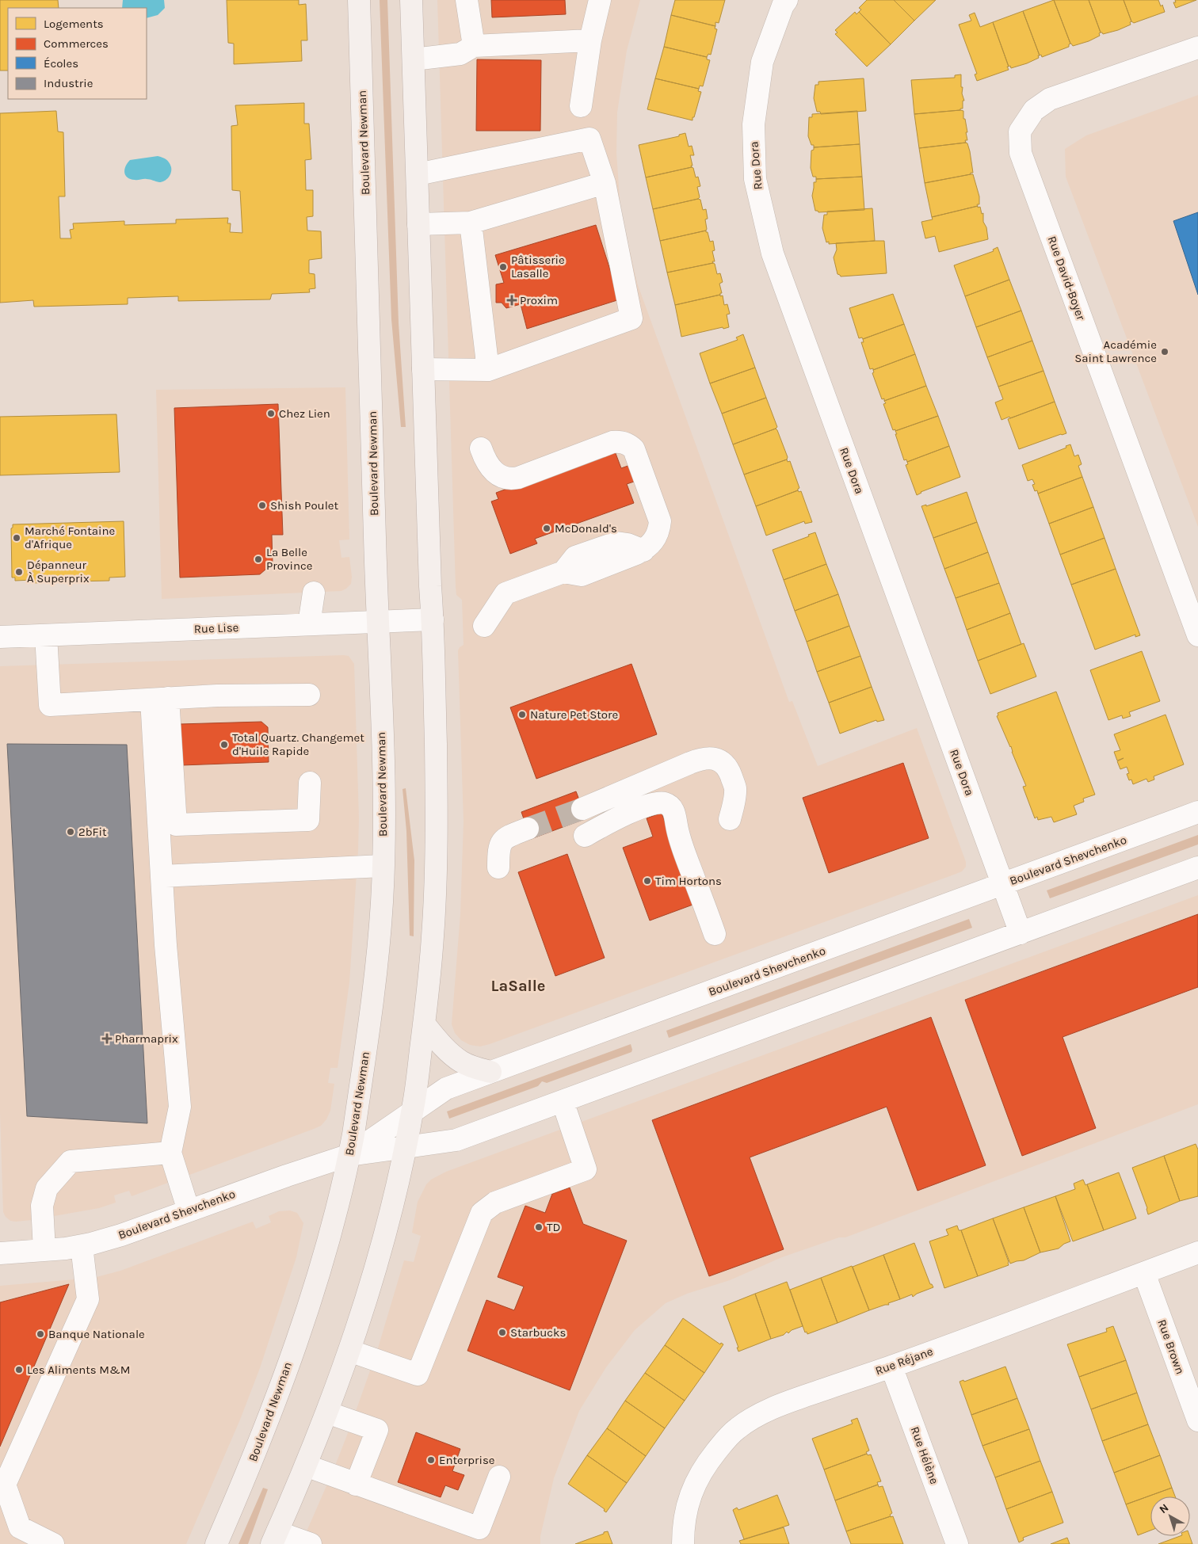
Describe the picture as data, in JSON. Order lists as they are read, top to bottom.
{
  "streets": {
    "main road": ["Boulevard Newman"],
    "street": [
      "Rue Dora",
      "Rue David-Boyer",
      "Rue Lise",
      "Boulevard Shevchenko",
      "Rue Brown",
      "Rue Réjane",
      "Rue Hélène"
    ]
  },
  "crossings": [
    ["Boulevard Newman", "Rue Lise"],
    ["Boulevard Newman", "Boulevard Shevchenko"],
    ["Rue Dora", "Boulevard Shevchenko"],
    ["Rue Brown", "Rue Réjane"],
    ["Rue Réjane", "Rue Hélène"]
  ],
  "districts": ["LaSalle"],
  "places": {
    "other": [
      "Pâtisserie Lasalle",
      "Académie Saint Lawrence",
      "Chez Lien",
      "Shish Poulet",
      "McDonald's",
      "Marché Fontaine d'Afrique",
      "La Belle Province",
      "Dépanneur À Superprix",
      "Nature Pet Store",
      "Total Quartz. Changemet d'Huile Rapide",
      "2bFit",
      "Tim Hortons",
      "TD",
      "Starbucks",
      "Banque Nationale",
      "Les Aliments M&M",
      "Enterprise"
    ],
    "health": ["Proxim", "Pharmaprix"]
  },
  "legend": [
    "Logements",
    "Commerces",
    "Écoles",
    "Industrie"
  ],
  "north": "top left"
}
